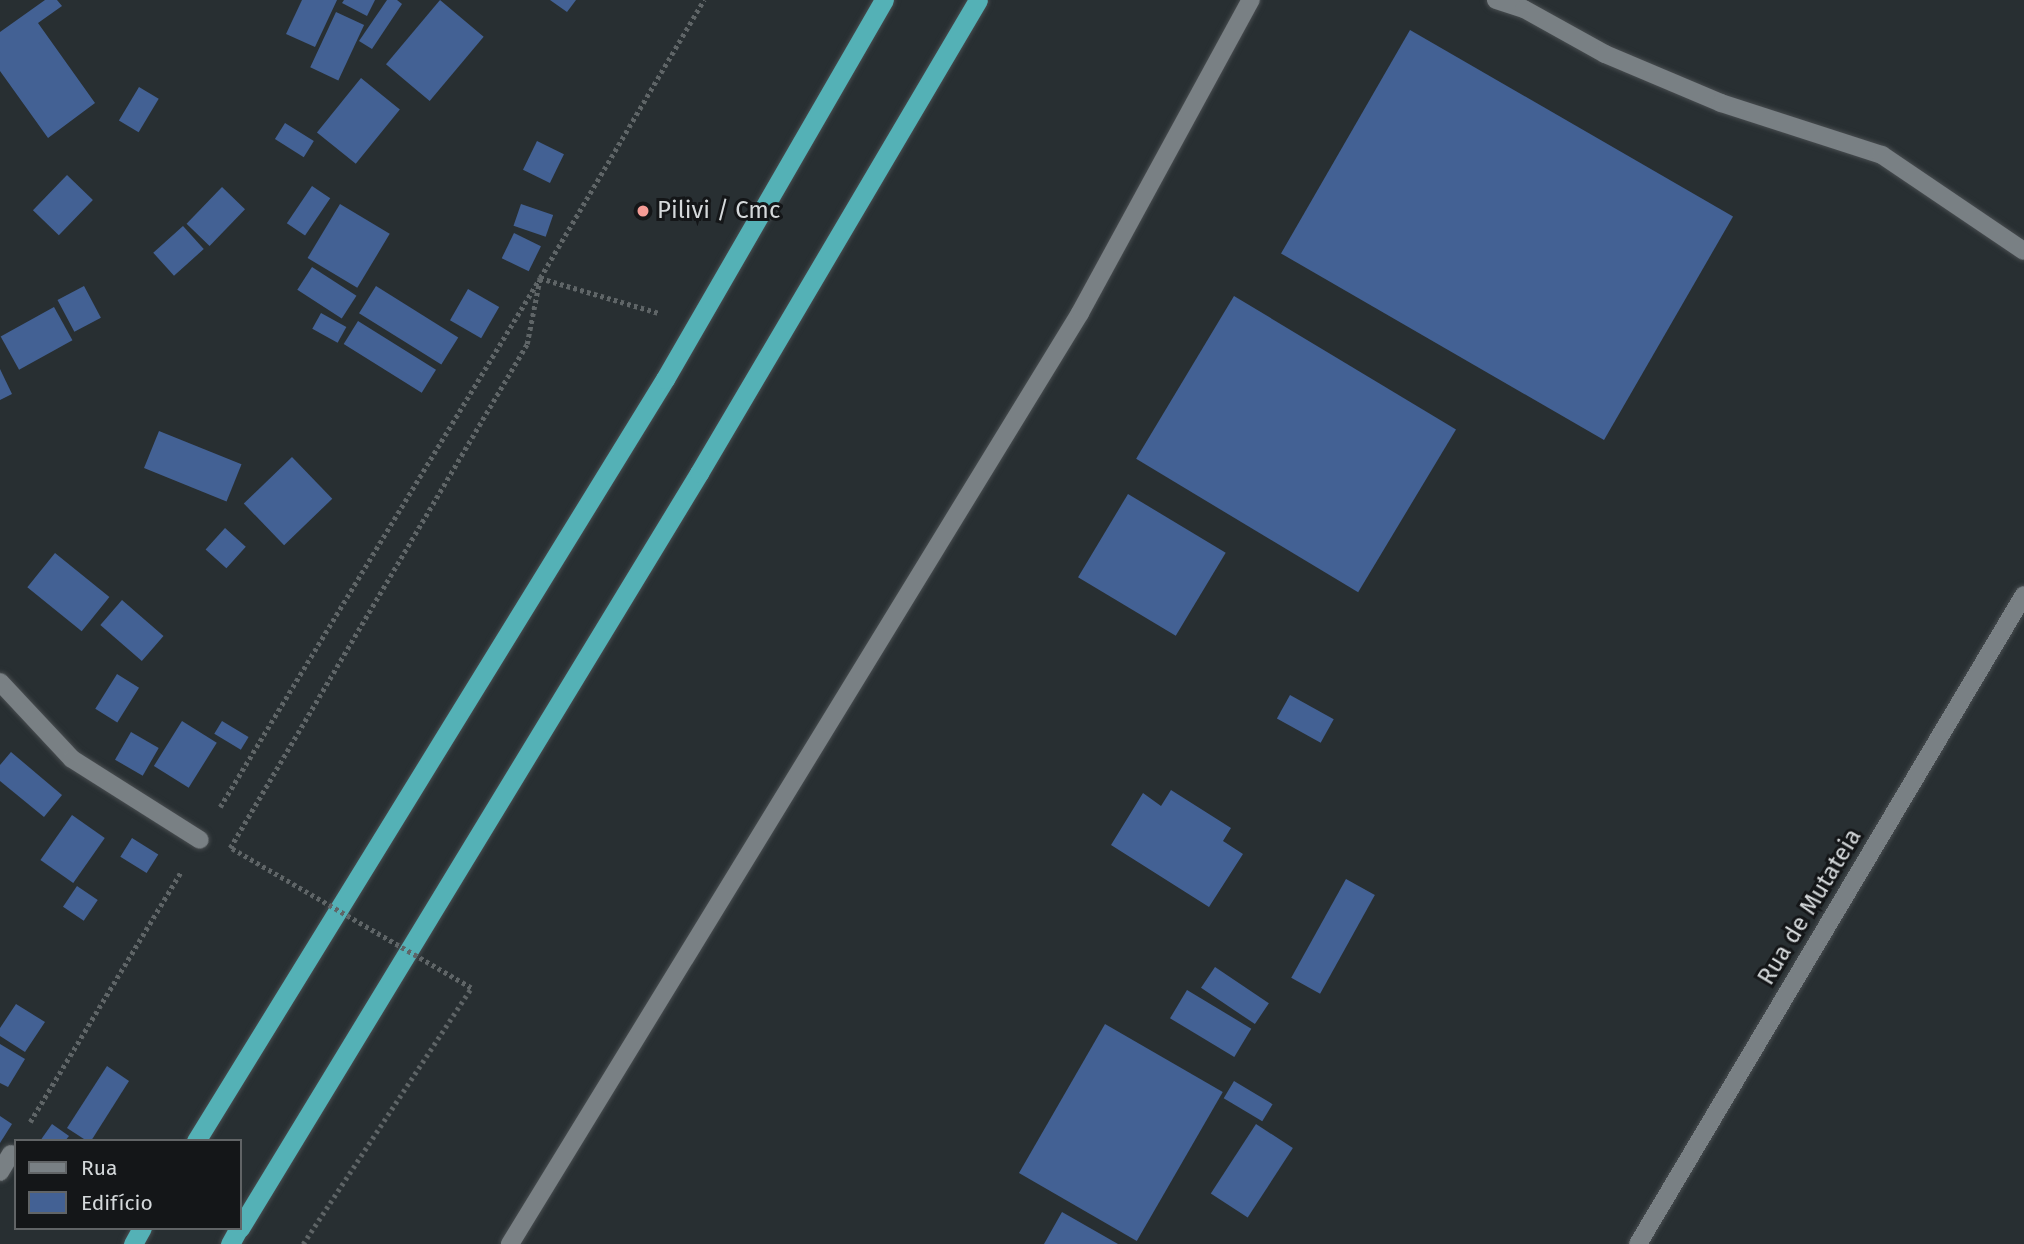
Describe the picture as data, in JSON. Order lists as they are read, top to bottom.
{
  "streets": {
    "street": ["Rua de Mutateia"]
  },
  "places": ["Pilivi / Cmc"],
  "legend": ["Rua", "Edifício"]
}
